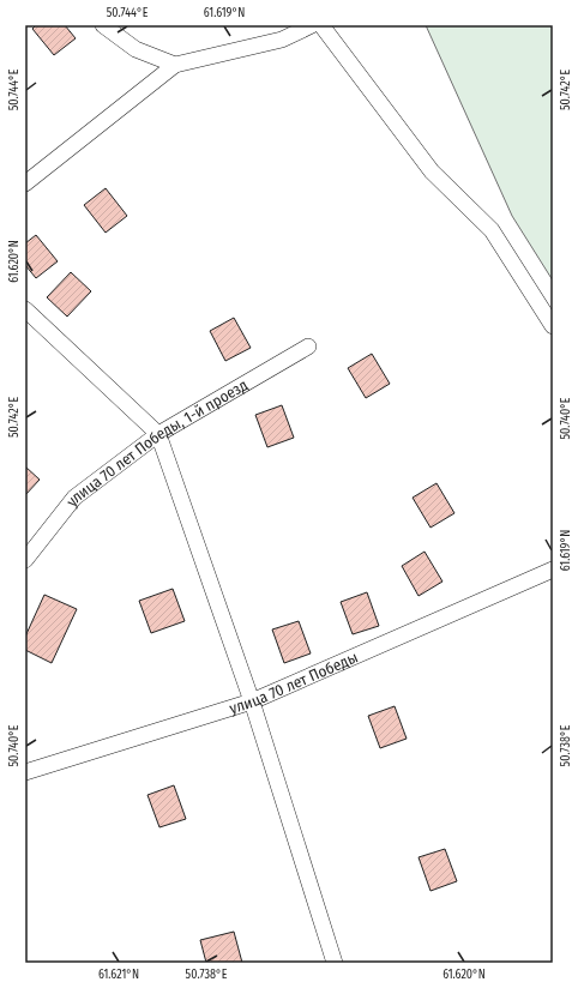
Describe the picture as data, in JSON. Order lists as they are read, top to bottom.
{
  "streets": {
    "street": ["улица 70 лет Победы, 1-й проезд", "улица 70 лет Победы"]
  },
  "coordinates": [
    "50.744°E",
    "61.619°N",
    "50.742°E",
    "61.620°N",
    "50.740°E",
    "50.738°E",
    "61.621°N"
  ]
}
